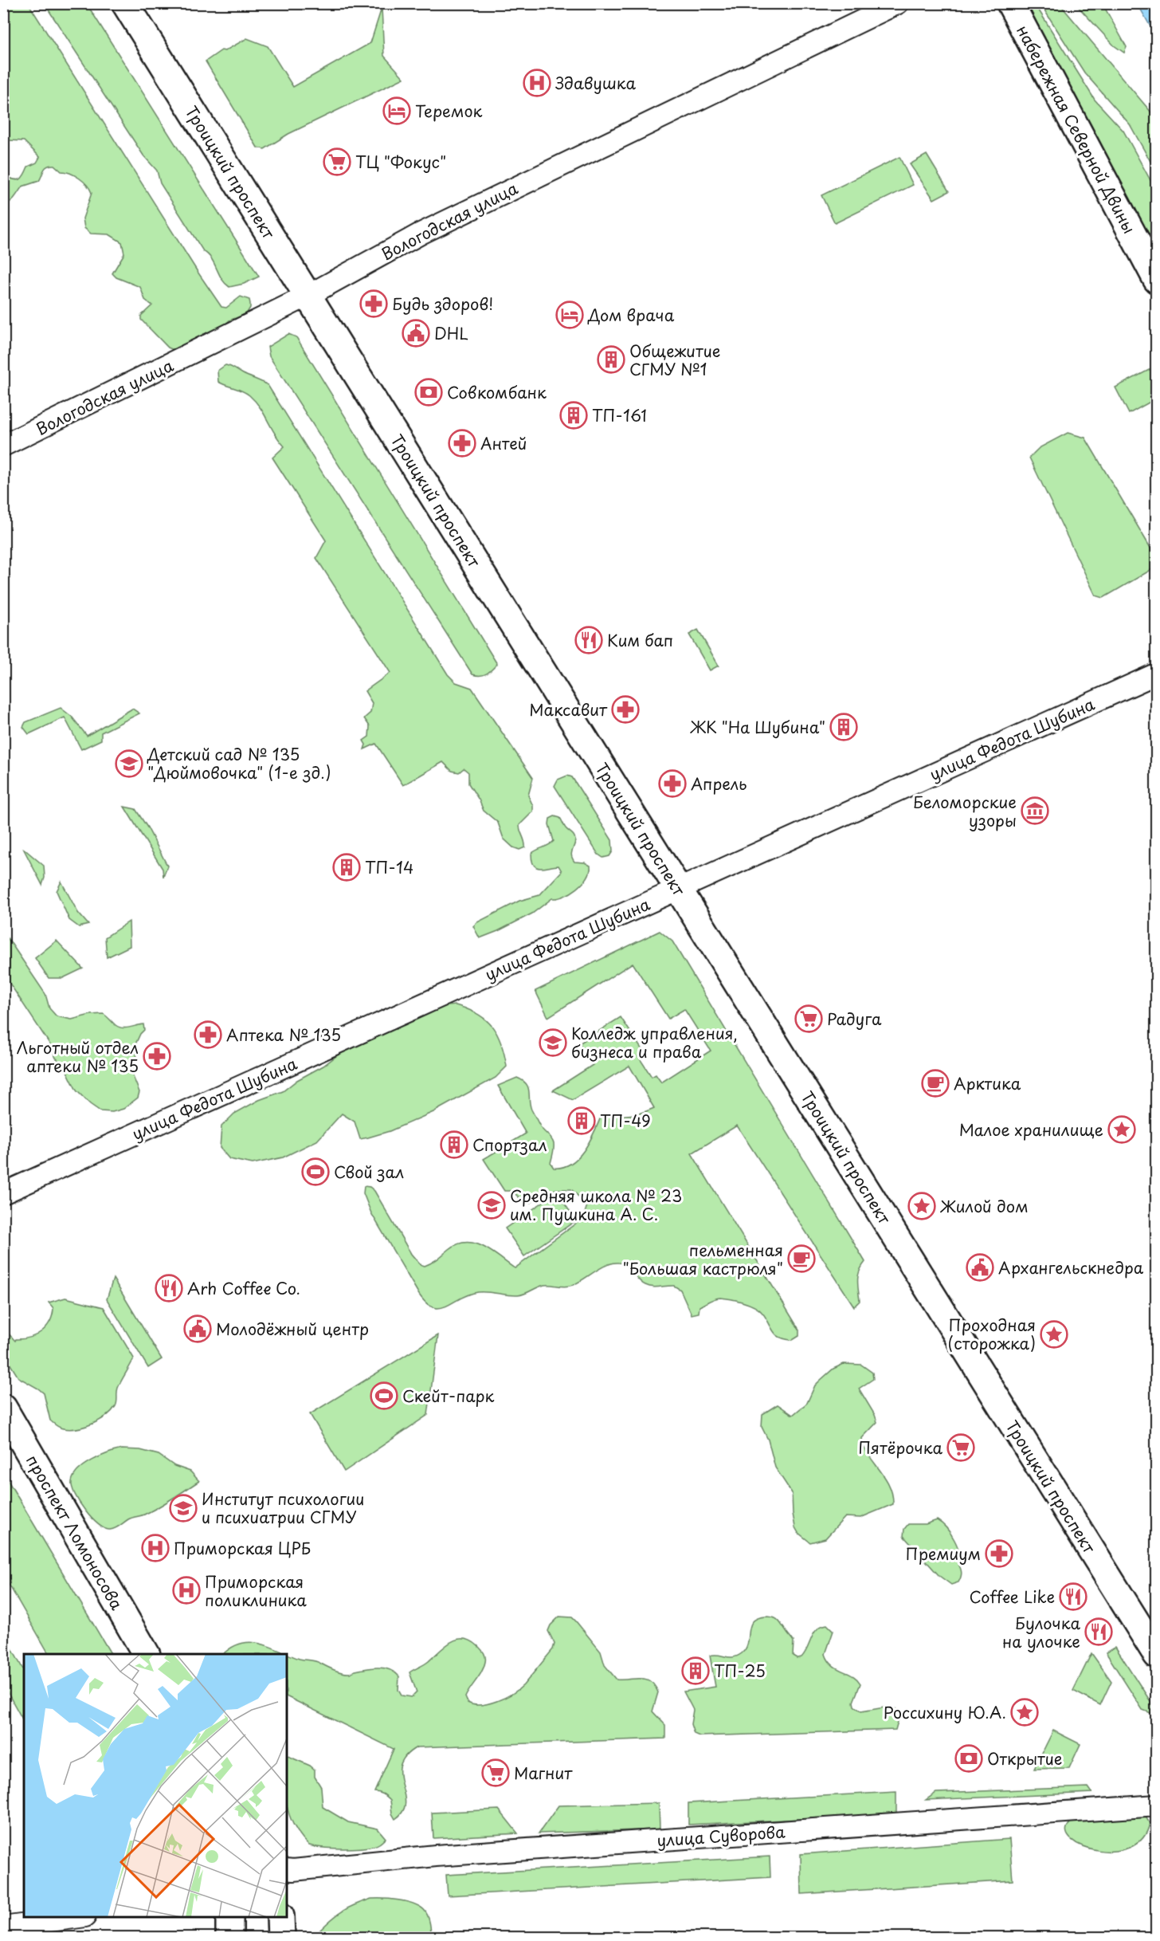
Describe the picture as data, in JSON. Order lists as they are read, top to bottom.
{
  "streets": {
    "main road": ["набережная Северной Двины", "Троицкий проспект", "проспект Ломоносова"],
    "street": ["Вологодская улица", "улица Федота Шубина", "улица Суворова"]
  },
  "crossings": [
    ["Троицкий проспект", "Вологодская улица"],
    ["Троицкий проспект", "улица Федота Шубина"]
  ],
  "places": {
    "hospital": ["Здавушка", "Приморская ЦРБ", "Приморская поликлиника"],
    "hotel": ["Теремок", "Дом врача"],
    "supermarket": [
      "ТЦ \"Фокус\"",
      "Радуга",
      "Пятёрочка",
      "Магнит"
    ],
    "pharmacy": [
      "Будь здоров!",
      "Антей",
      "Максавит",
      "Апрель",
      "Аптека № 135",
      "Льготный отдел аптеки № 135",
      "Премиум"
    ],
    "public building": ["DHL", "Архангельскнедра", "Молодёжный центр"],
    "building": [
      "Общежитие СГМУ №1",
      "ТП-161",
      "ЖК \"На Шубина\"",
      "ТП-14",
      "ТП-49",
      "Спортзал",
      "ТП-25"
    ],
    "bank": ["Совкомбанк", "Открытие"],
    "restaurant": [
      "Ким бап",
      "Arh Coffee Co.",
      "Coffee Like",
      "Булочка на улочке"
    ],
    "school or university": [
      "Детский сад № 135 \"Дюймовочка\" (1-е зд.)",
      "Колледж управления, бизнеса и права",
      "Средняя школа № 23 им. Пушкина А. С.",
      "Институт психологии и психиатрии СГМУ"
    ],
    "museum": ["Беломорские узоры"],
    "cafe": ["Арктика", "пельменная \"Большая кастрюля\""],
    "place": [
      "Малое хранилище",
      "Жилой дом",
      "Проходная (сторожка)",
      "Россихину Ю.А."
    ],
    "sports": ["Свой зал", "Скейт-парк"]
  }
}
